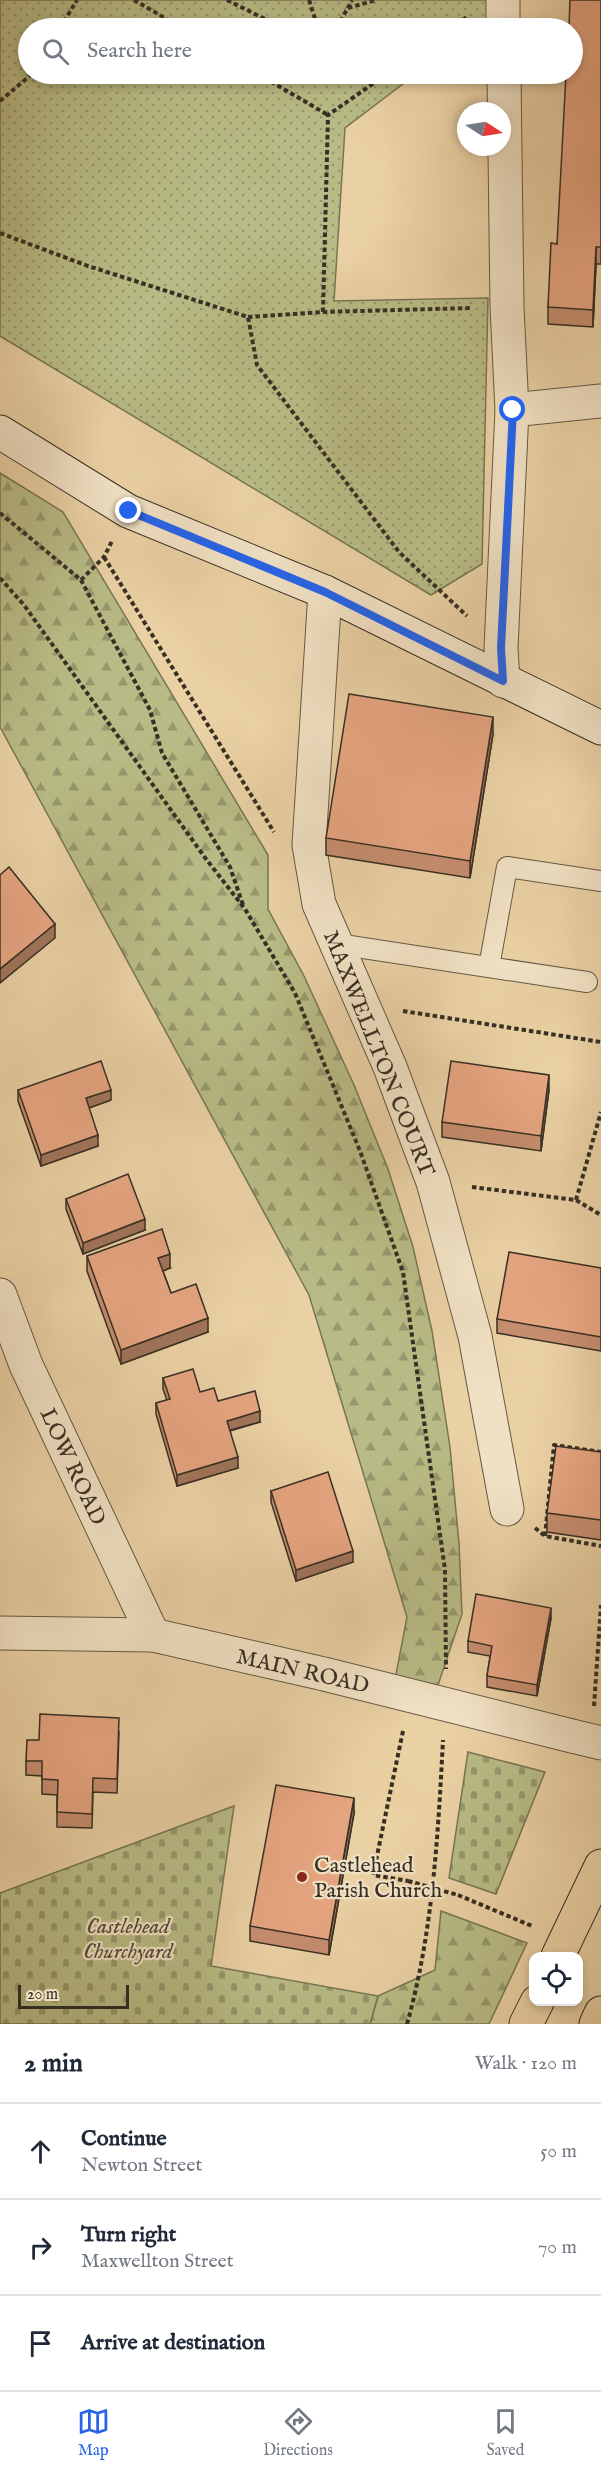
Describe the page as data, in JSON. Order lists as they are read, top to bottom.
{
  "streets": {
    "street": ["MAXWELLTON COURT", "LOW ROAD", "MAIN ROAD"]
  },
  "crossings": [
    ["LOW ROAD", "MAIN ROAD"]
  ],
  "parks": ["Castlehead Churchyard"],
  "places": ["Castlehead Parish Church"],
  "scale_bar": "20 m",
  "north": "right",
  "page": {
    "search": "Search here",
    "scale": "20 m",
    "heading": ["2 min", "Walk · 120 m"],
    "list": [
      ["Continue", "Newton Street", "50 m"],
      ["Turn right", "Maxwellton Street", "70 m"],
      "Arrive at destination"
    ],
    "nav": ["Map", "Directions", "Saved"]
  }
}
